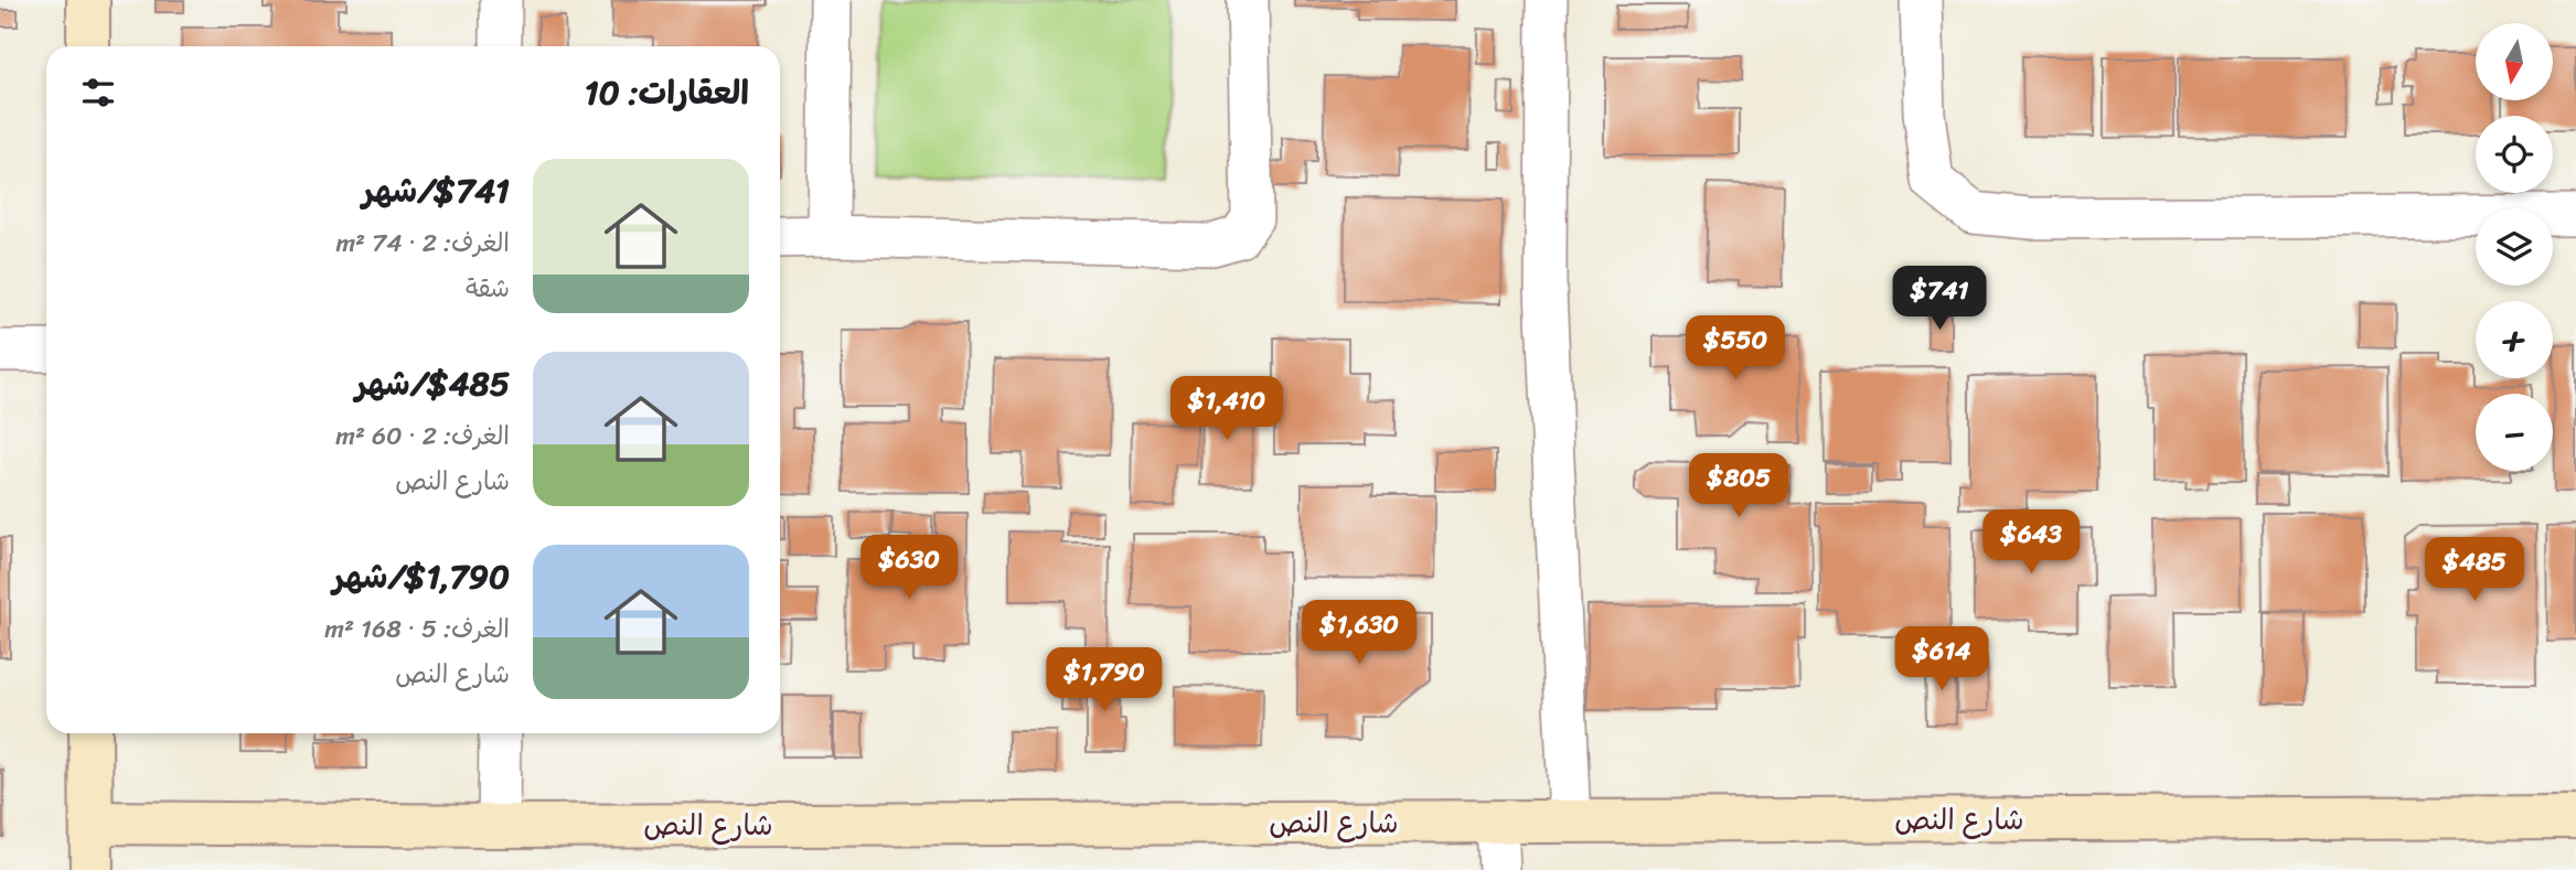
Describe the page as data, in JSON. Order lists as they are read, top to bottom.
{
  "streets": {
    "street": ["شارع النص"]
  },
  "north": "bottom",
  "page": {
    "map_buttons": ["+", "−"],
    "heading": "العقارات: 10",
    "list": [
      {
        "name": "$741/شهر",
        "note": "الغرف: 2 · 74 m² · شقة"
      },
      {
        "name": "$485/شهر",
        "note": "الغرف: 2 · 60 m² · شارع النص"
      },
      {
        "name": "$1,790/شهر",
        "note": "الغرف: 5 · 168 m² · شارع النص"
      }
    ],
    "price": [
      "$741",
      "$550",
      "$1,410",
      "$805",
      "$643",
      "$630",
      "$485",
      "$1,630",
      "$614",
      "$1,790"
    ]
  }
}
